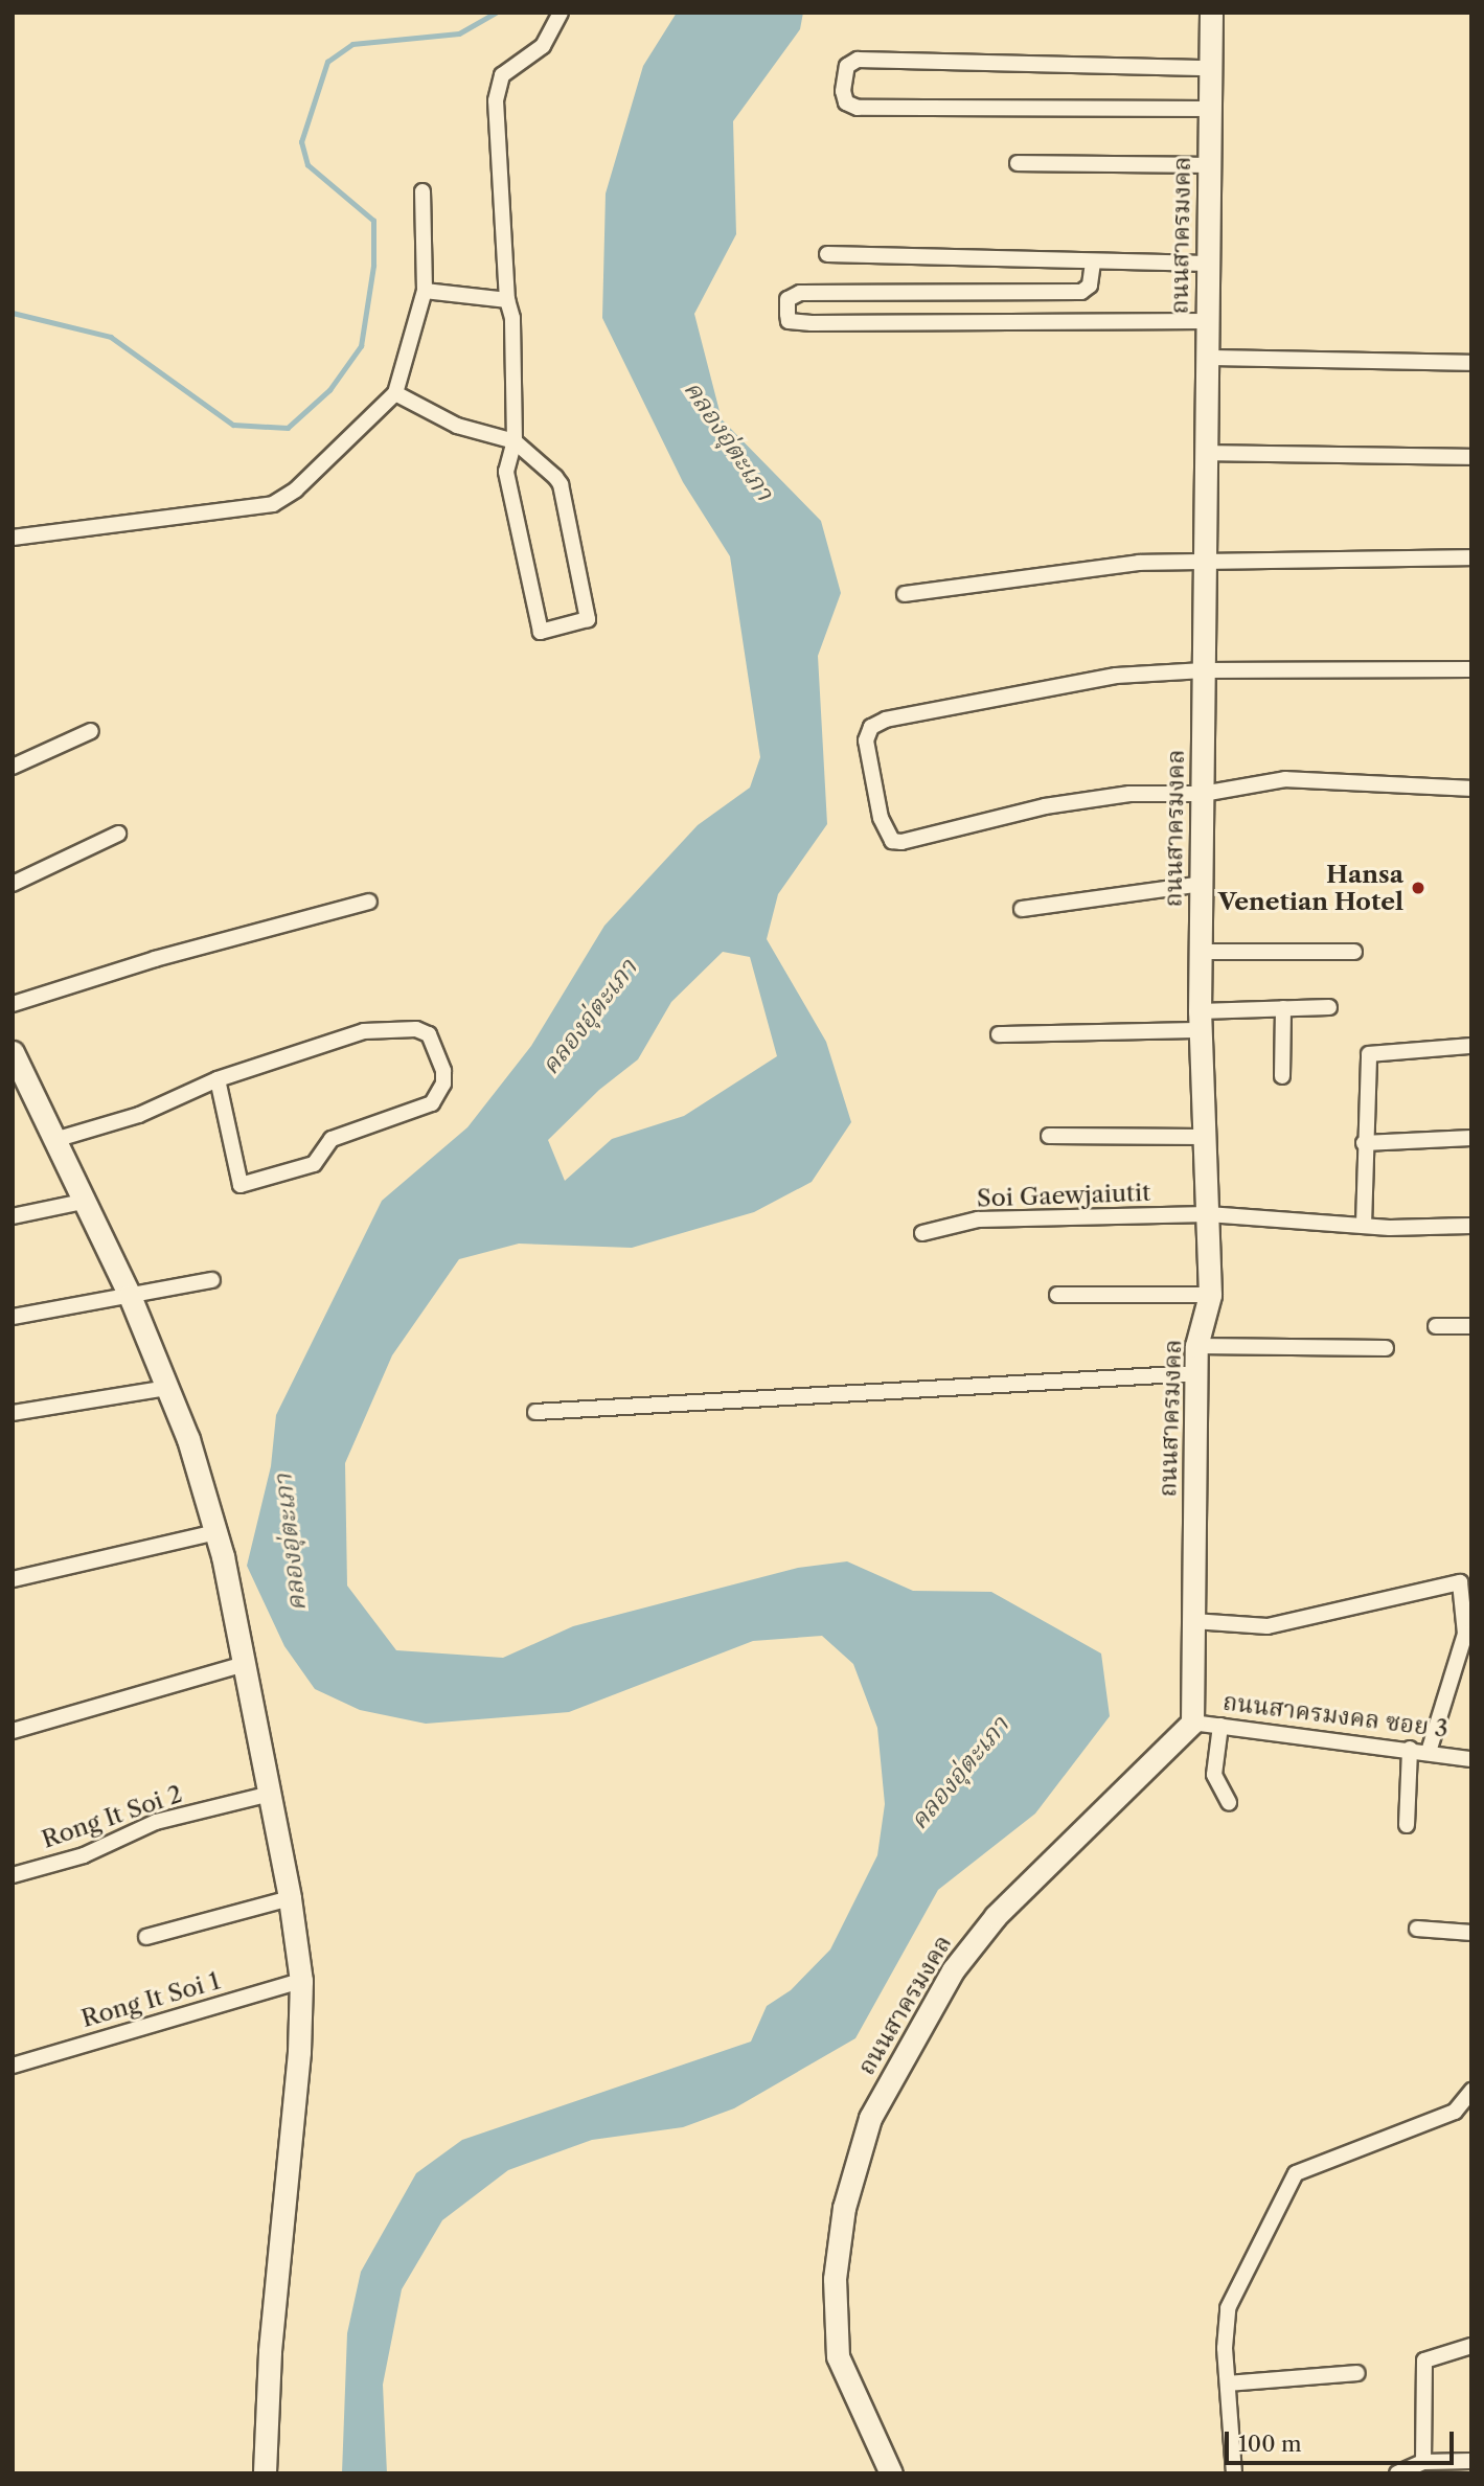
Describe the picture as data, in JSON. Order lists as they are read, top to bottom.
{
  "streets": {
    "street": [
      "ถนนสาครมงคล",
      "Soi Gaewjaiutit",
      "ถนนสาครมงคล ซอย 3",
      "Rong It Soi 2",
      "Rong It Soi 1"
    ]
  },
  "crossings": [
    ["ถนนสาครมงคล", "Soi Gaewjaiutit"],
    ["ถนนสาครมงคล", "ถนนสาครมงคล ซอย 3"]
  ],
  "water": ["คลองอุ่ตะเภา"],
  "places": ["Hansa Venetian Hotel"],
  "scale_bar": "100 m"
}
